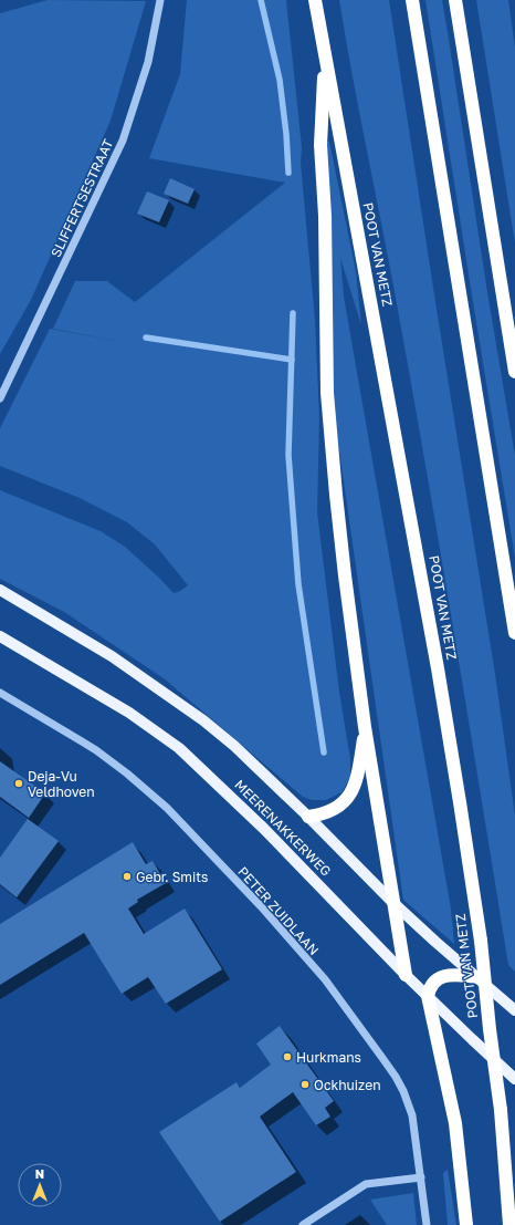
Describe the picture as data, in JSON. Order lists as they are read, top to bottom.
{
  "streets": {
    "highway": ["POOT VAN METZ"],
    "main road": ["MEERENAKKERWEG"],
    "street": ["SLIFFERTSESTRAAT", "PETER ZUIDLAAN"]
  },
  "places": [
    "Deja-Vu Veldhoven",
    "Gebr. Smits",
    "Hurkmans",
    "Ockhuizen"
  ],
  "north": "top"
}
